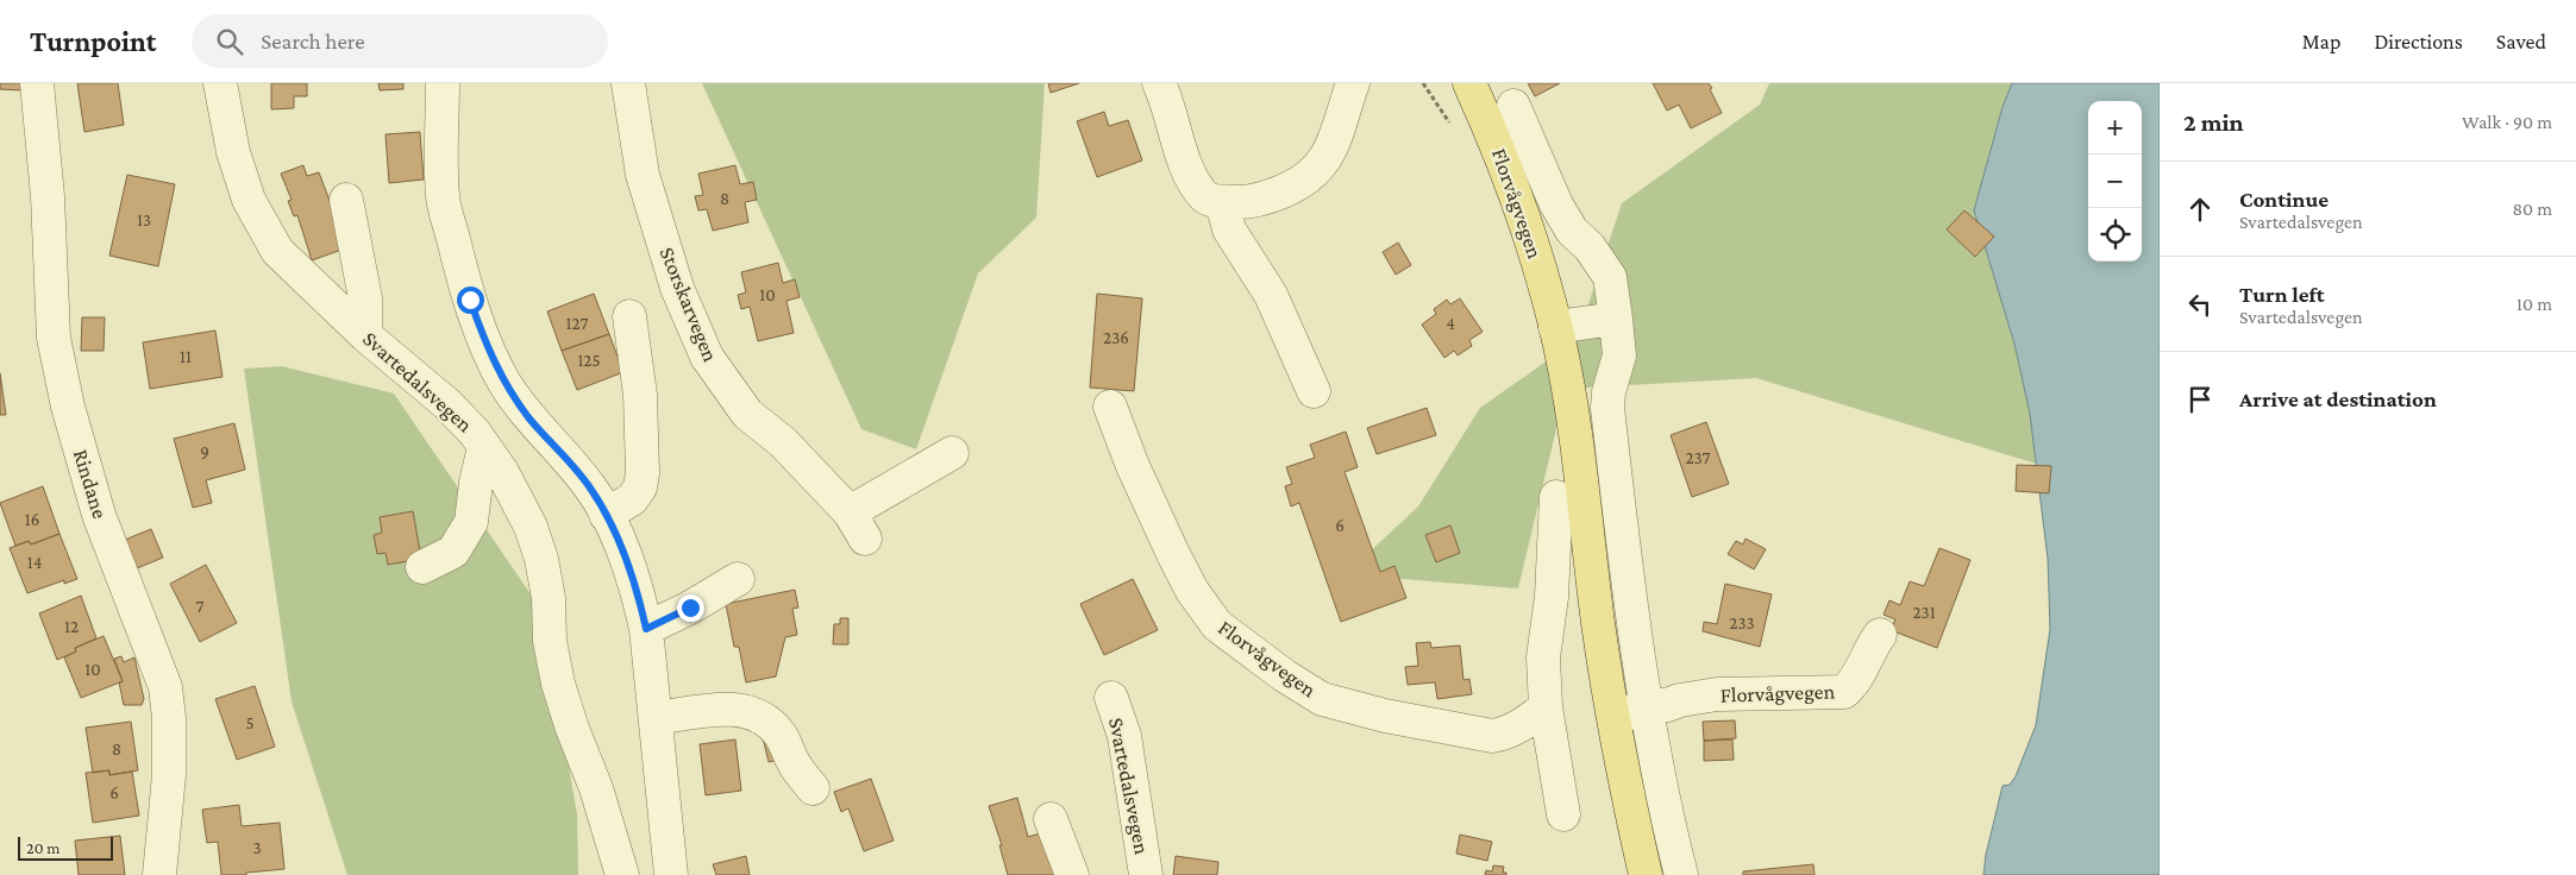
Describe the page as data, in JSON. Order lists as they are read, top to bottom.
{
  "streets": {
    "main road": ["Florvågvegen"],
    "street": ["Storskarvegen", "Svartedalsvegen", "Rindane"]
  },
  "house_numbers": [
    "8",
    "13",
    "10",
    "127",
    "4",
    "236",
    "11",
    "125",
    "9",
    "237",
    "16",
    "6",
    "14",
    "7",
    "231",
    "233",
    "12",
    "10",
    "5",
    "8",
    "6",
    "3"
  ],
  "scale_bar": "20 m",
  "page": {
    "header": "Turnpoint",
    "search": "Search here",
    "nav": ["Map", "Directions", "Saved"],
    "heading": ["2 min", "Walk · 90 m"],
    "map_buttons": ["+", "−"],
    "list": [
      ["Continue", "Svartedalsvegen", "80 m"],
      ["Turn left", "Svartedalsvegen", "10 m"],
      "Arrive at destination"
    ],
    "scale": "20 m"
  }
}
